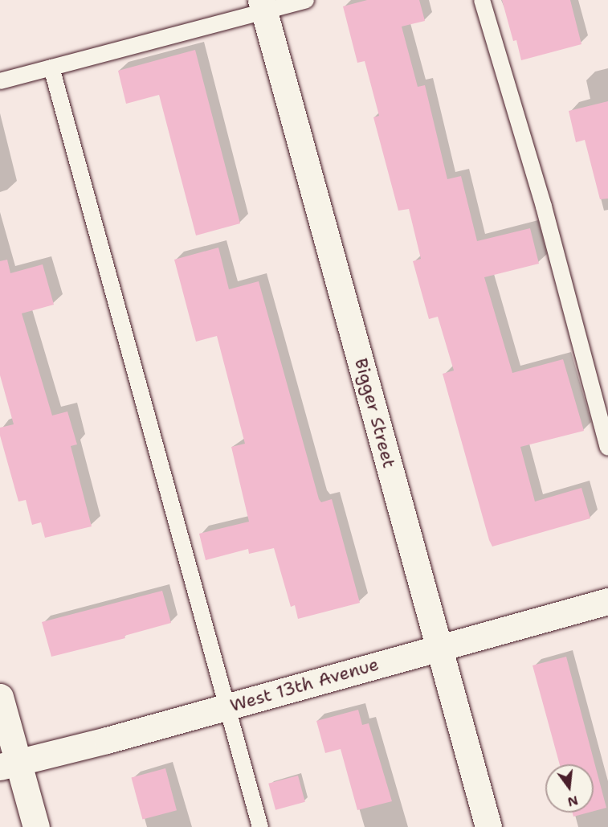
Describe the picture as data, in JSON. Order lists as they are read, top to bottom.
{
  "streets": {
    "street": ["Bigger Street", "West 13th Avenue"]
  },
  "crossings": [
    ["Bigger Street", "West 13th Avenue"]
  ],
  "north": "bottom"
}
